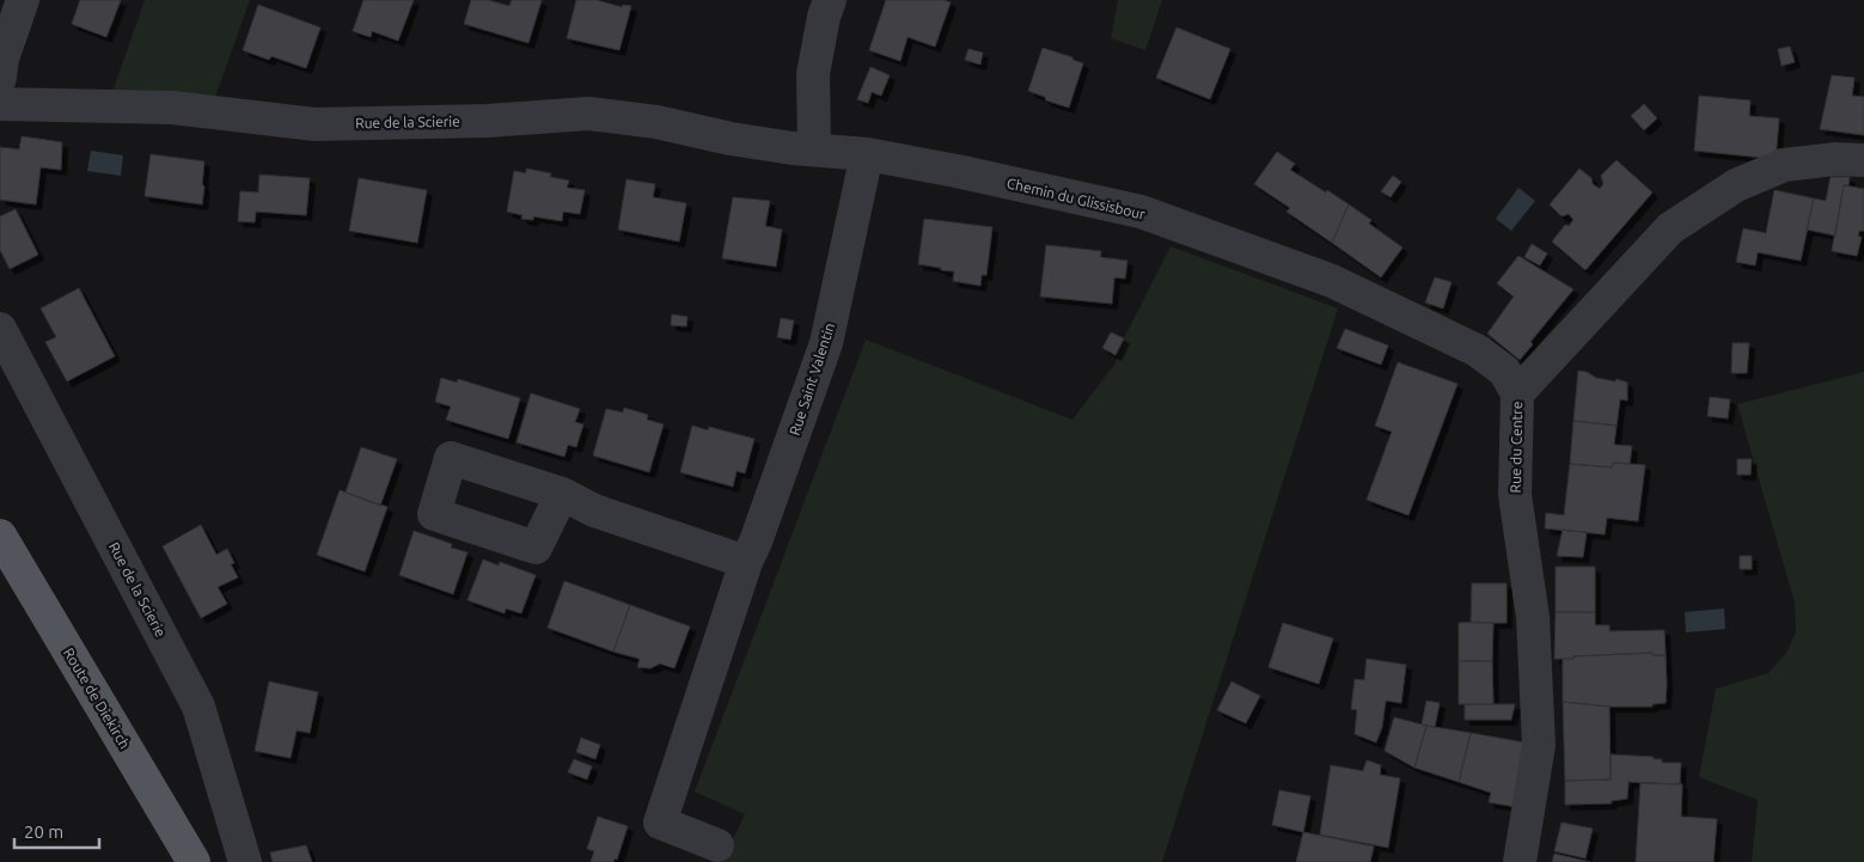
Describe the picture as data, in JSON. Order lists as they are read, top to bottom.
{
  "streets": {
    "main road": ["Route de Diekirch"],
    "street": [
      "Rue de la Scierie",
      "Chemin du Glissisbour",
      "Rue Saint Valentin",
      "Rue du Centre"
    ]
  },
  "crossings": [
    ["Rue de la Scierie", "Chemin du Glissisbour"],
    ["Chemin du Glissisbour", "Rue Saint Valentin"],
    ["Chemin du Glissisbour", "Rue du Centre"]
  ],
  "scale_bar": "20 m"
}
